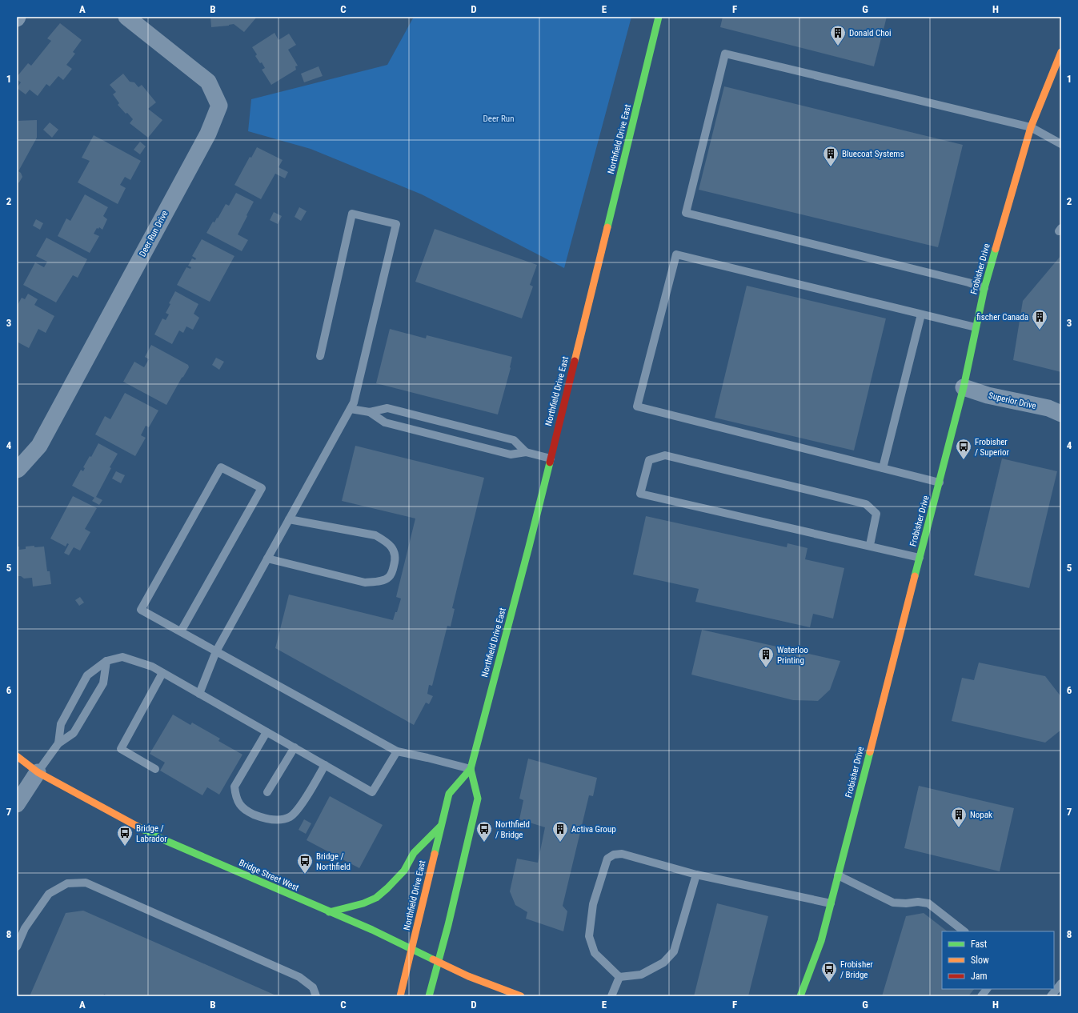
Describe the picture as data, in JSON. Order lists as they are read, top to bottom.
{
  "streets": {
    "main road": ["Northfield Drive East", "Frobisher Drive", "Bridge Street West"],
    "street": ["Deer Run Drive", "Superior Drive"]
  },
  "crossings": [
    ["Northfield Drive East", "Bridge Street West"],
    ["Frobisher Drive", "Superior Drive"]
  ],
  "parks": ["Deer Run"],
  "places": {
    "building": [
      "Donald Choi",
      "Bluecoat Systems",
      "fischer Canada",
      "Waterloo Printing",
      "Nopak",
      "Activa Group"
    ],
    "bus stop": [
      "Frobisher / Superior",
      "Northfield / Bridge",
      "Bridge / Labrador",
      "Bridge / Northfield",
      "Frobisher / Bridge"
    ]
  },
  "legend": ["Fast", "Slow", "Jam"],
  "grid": {
    "columns": [
      "A",
      "B",
      "C",
      "D",
      "E",
      "F",
      "G",
      "H"
    ],
    "rows": [
      "1",
      "2",
      "3",
      "4",
      "5",
      "6",
      "7",
      "8"
    ]
  }
}
